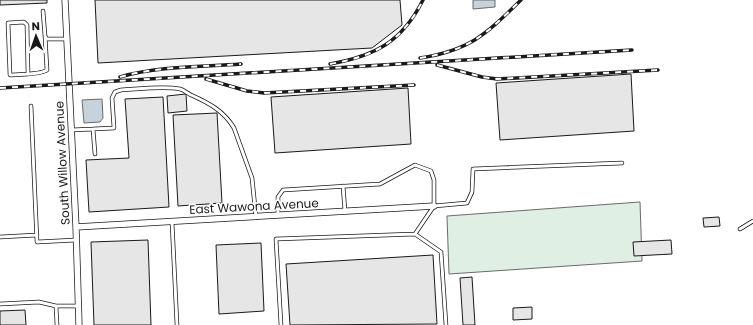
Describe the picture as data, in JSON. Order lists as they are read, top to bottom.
{
  "streets": {
    "street": ["South Willow Avenue", "East Wawona Avenue"]
  },
  "crossings": [
    ["South Willow Avenue", "East Wawona Avenue"]
  ],
  "north": "top"
}
